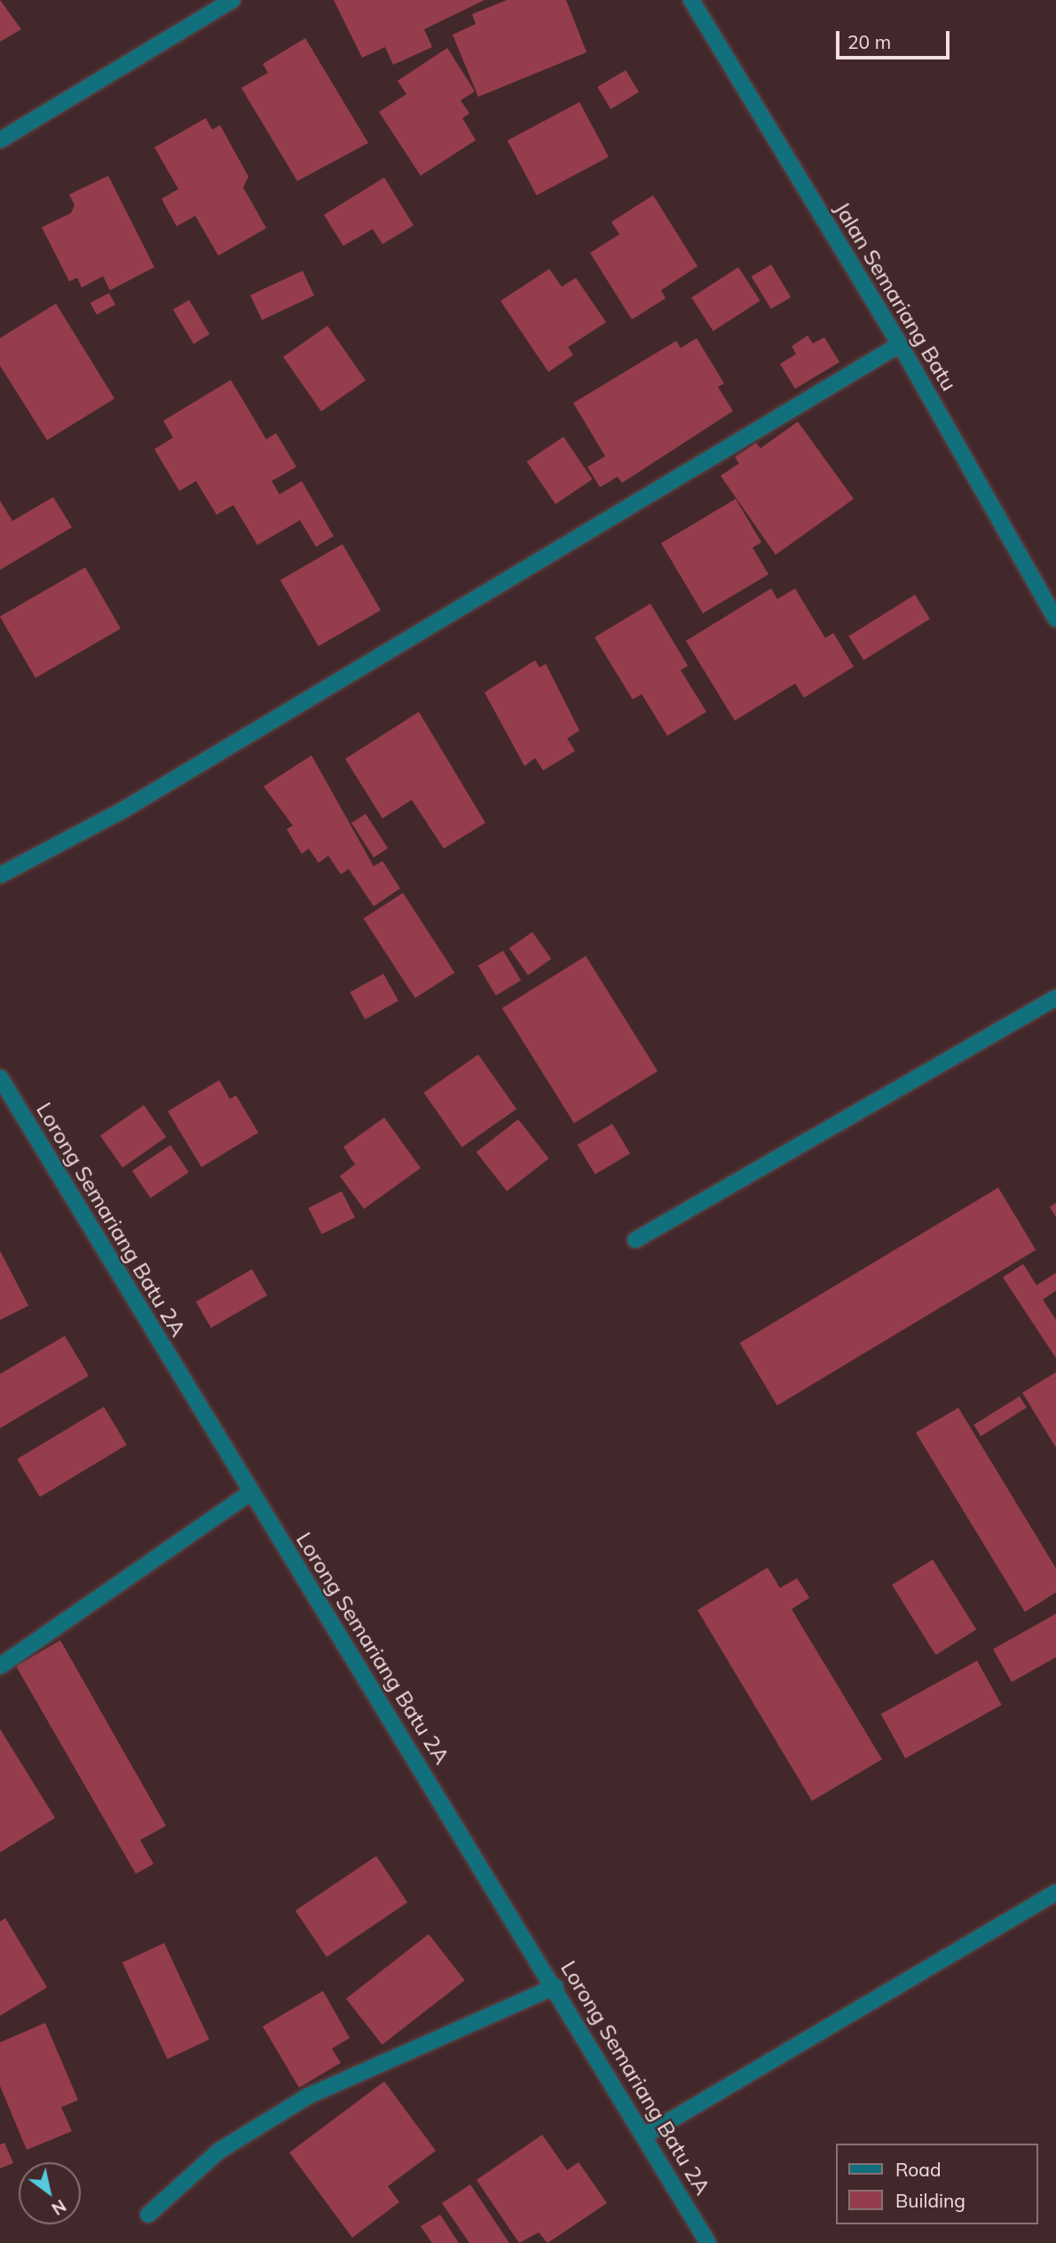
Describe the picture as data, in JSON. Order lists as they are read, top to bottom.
{
  "streets": {
    "street": ["Jalan Semariang Batu", "Lorong Semariang Batu 2A"]
  },
  "legend": ["Road", "Building"],
  "scale_bar": "20 m",
  "north": "bottom right"
}
